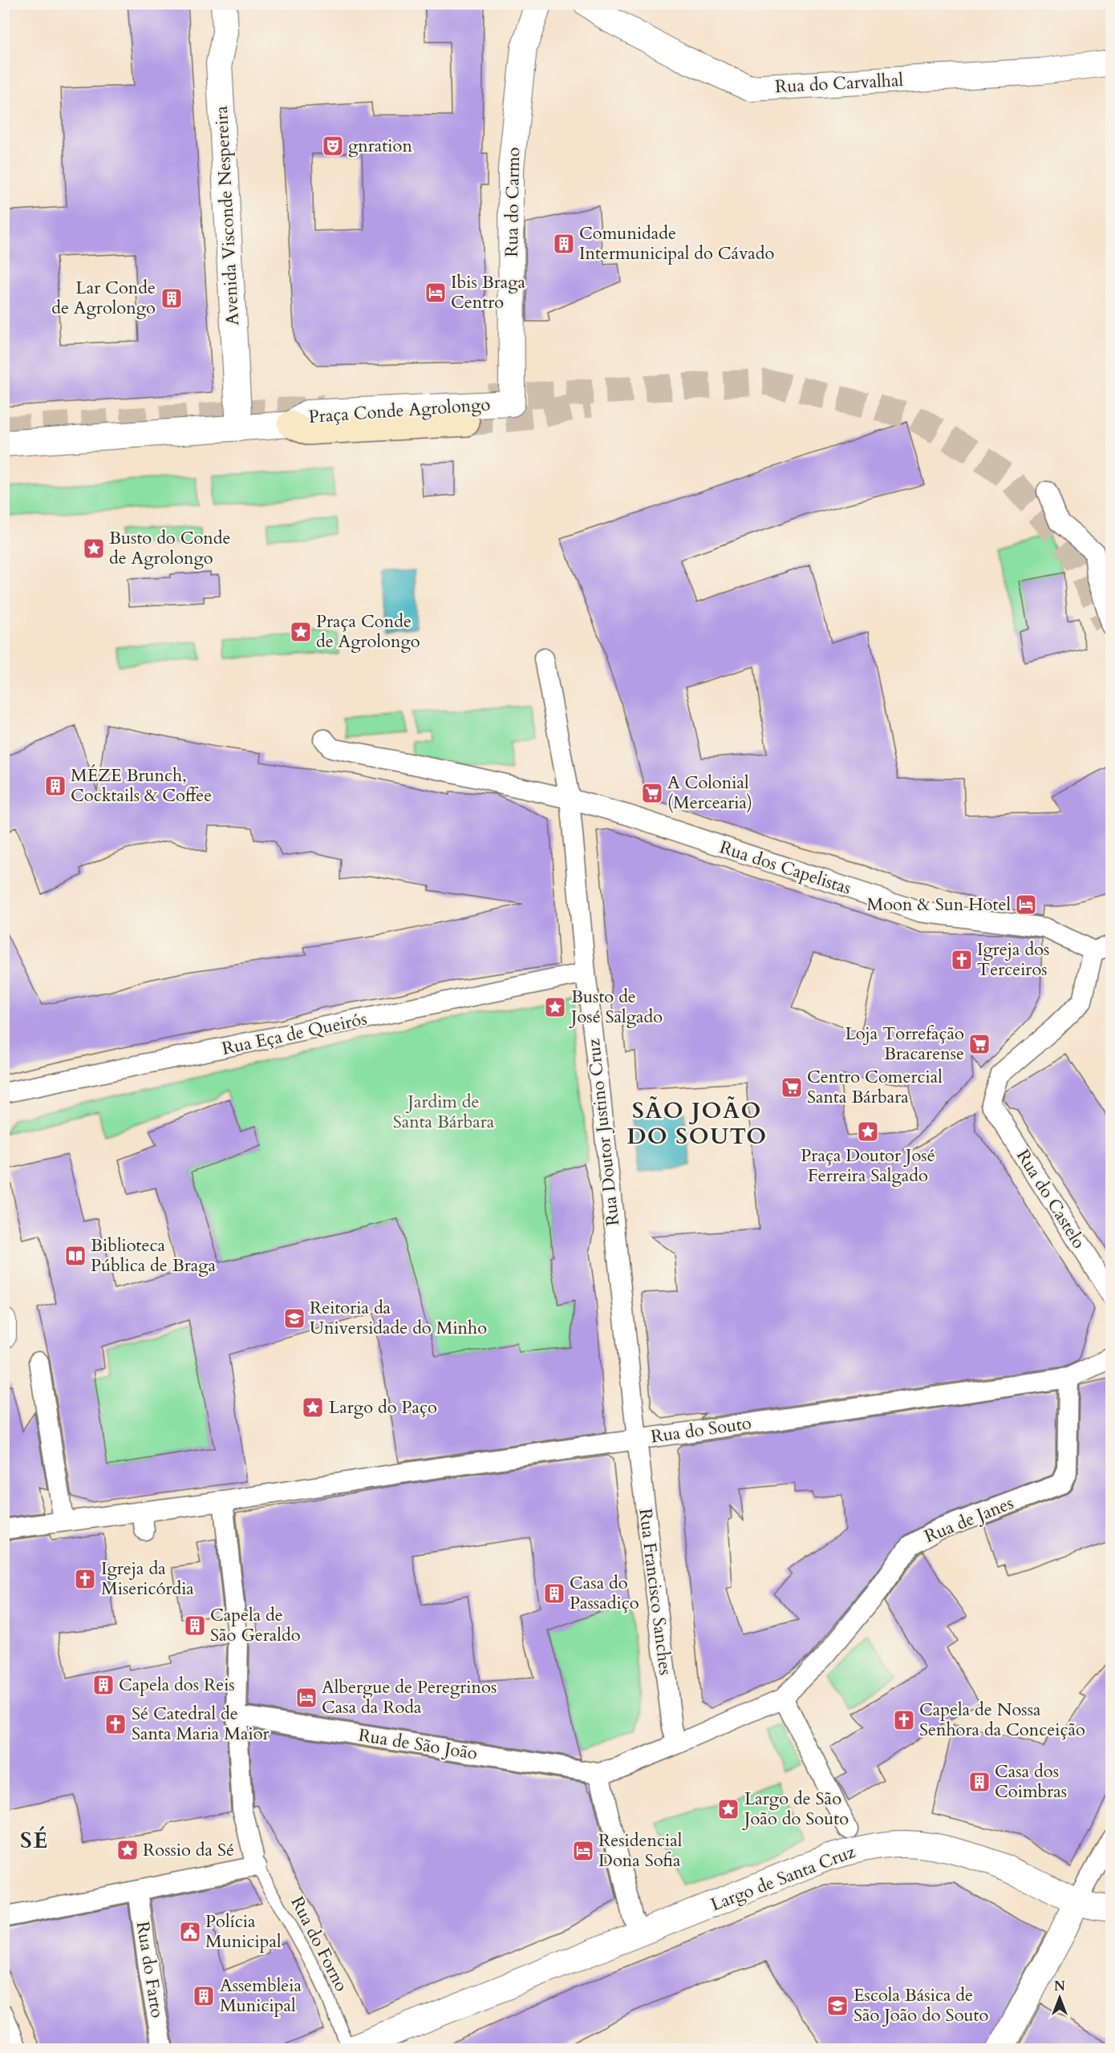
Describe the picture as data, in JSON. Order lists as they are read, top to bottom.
{
  "streets": {
    "street": [
      "Rua do Carvalhal",
      "Rua do Carmo",
      "Avenida Visconde Nespereira",
      "Praça Conde Agrolongo",
      "Rua dos Capelistas",
      "Rua Eça de Queirós",
      "Rua Doutor Justino Cruz",
      "Rua do Castelo",
      "Rua do Souto",
      "Rua de Janes",
      "Rua Francisco Sanches",
      "Rua de São João",
      "Largo de Santa Cruz",
      "Rua do Farto"
    ],
    "lane": ["Rua do Forno"]
  },
  "crossings": [
    ["Rua do Carmo", "Praça Conde Agrolongo"],
    ["Rua dos Capelistas", "Rua Doutor Justino Cruz"],
    ["Rua dos Capelistas", "Rua do Castelo"],
    ["Rua Eça de Queirós", "Rua Doutor Justino Cruz"],
    ["Rua Doutor Justino Cruz", "Rua do Souto"],
    ["Rua Doutor Justino Cruz", "Rua Francisco Sanches"],
    ["Rua do Souto", "Rua de Janes"],
    ["Rua do Souto", "Rua Francisco Sanches"],
    ["Largo de Santa Cruz", "Rua do Forno"]
  ],
  "districts": ["SÃO JOÃO DO SOUTO", "SÉ"],
  "parks": ["Jardim de Santa Bárbara"],
  "places": {
    "theatre": ["gnration"],
    "building": [
      "Comunidade Intermunicipal do Cávado",
      "Lar Conde de Agrolongo",
      "MÉZE Brunch, Cocktails & Coffee",
      "Casa do Passadiço",
      "Capela de São Geraldo",
      "Capela dos Reis",
      "Casa dos Coimbras",
      "Assembleia Municipal"
    ],
    "hotel": [
      "Ibis Braga Centro",
      "Moon & Sun Hotel",
      "Albergue de Peregrinos Casa da Roda",
      "Residencial Dona Sofia"
    ],
    "place": [
      "Busto do Conde de Agrolongo",
      "Praça Conde de Agrolongo",
      "Busto de José Salgado",
      "Praça Doutor José Ferreira Salgado",
      "Largo do Paço",
      "Largo de São João do Souto",
      "Rossio da Sé"
    ],
    "supermarket": ["A Colonial (Mercearia)", "Loja Torrefação Bracarense", "Centro Comercial Santa Bárbara"],
    "church": [
      "Igreja dos Terceiros",
      "Igreja da Misericórdia",
      "Capela de Nossa Senhora da Conceição",
      "Sé Catedral de Santa Maria Maior"
    ],
    "library": ["Biblioteca Pública de Braga"],
    "school or university": ["Reitoria da Universidade do Minho", "Escola Básica de São João do Souto"],
    "public building": ["Polícia Municipal"]
  },
  "north": "top"
}
